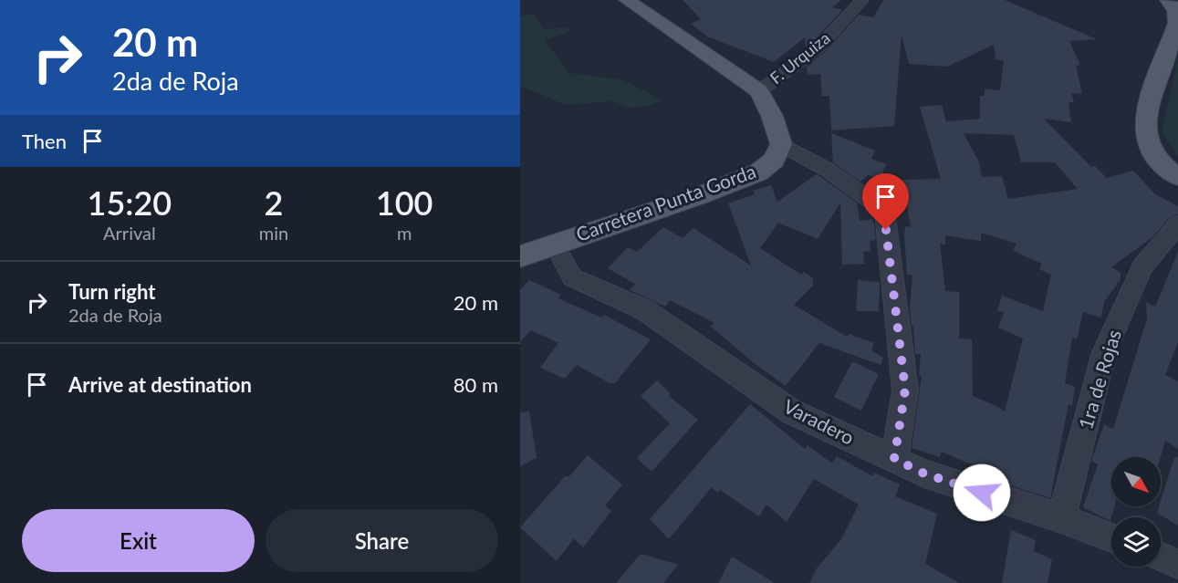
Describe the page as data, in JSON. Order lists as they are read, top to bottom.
{
  "streets": {
    "main road": ["Carretera Punta Gorda"],
    "street": ["F. Urquiza", "1ra de Rojas", "Varadero"]
  },
  "crossings": [
    ["Carretera Punta Gorda", "Varadero"],
    ["1ra de Rojas", "Varadero"]
  ],
  "north": "bottom right",
  "page": {
    "turn": ["20 m", "2da de Roja"],
    "then": "Then",
    "eta": [
      "15:20",
      "Arrival",
      "2",
      "min",
      "100",
      "m"
    ],
    "list": [
      {
        "name": "Turn right",
        "note": "2da de Roja",
        "value": "20 m"
      },
      {
        "name": "Arrive at destination",
        "value": "80 m"
      }
    ],
    "buttons": ["Exit", "Share"]
  }
}
